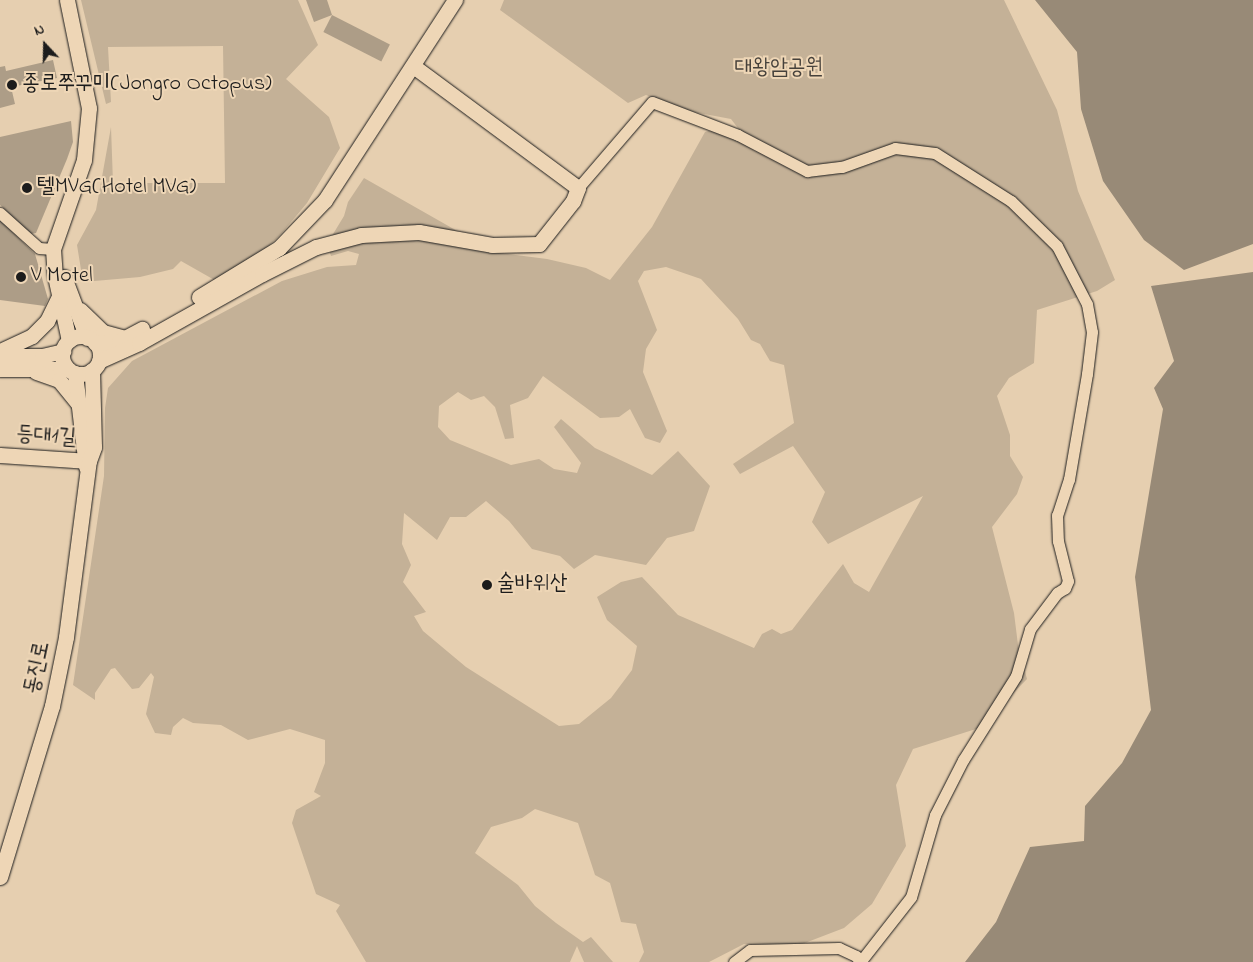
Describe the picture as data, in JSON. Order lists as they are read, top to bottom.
{
  "streets": {
    "street": ["등대1길", "동진로"]
  },
  "crossings": [
    ["등대1길", "동진로"]
  ],
  "parks": ["대왕암공원"],
  "places": [
    "종로쭈꾸미(Jongro Octopus)",
    "텔MVG(Hotel MVG)",
    "V Motel",
    "술바위산"
  ],
  "north": "top"
}
